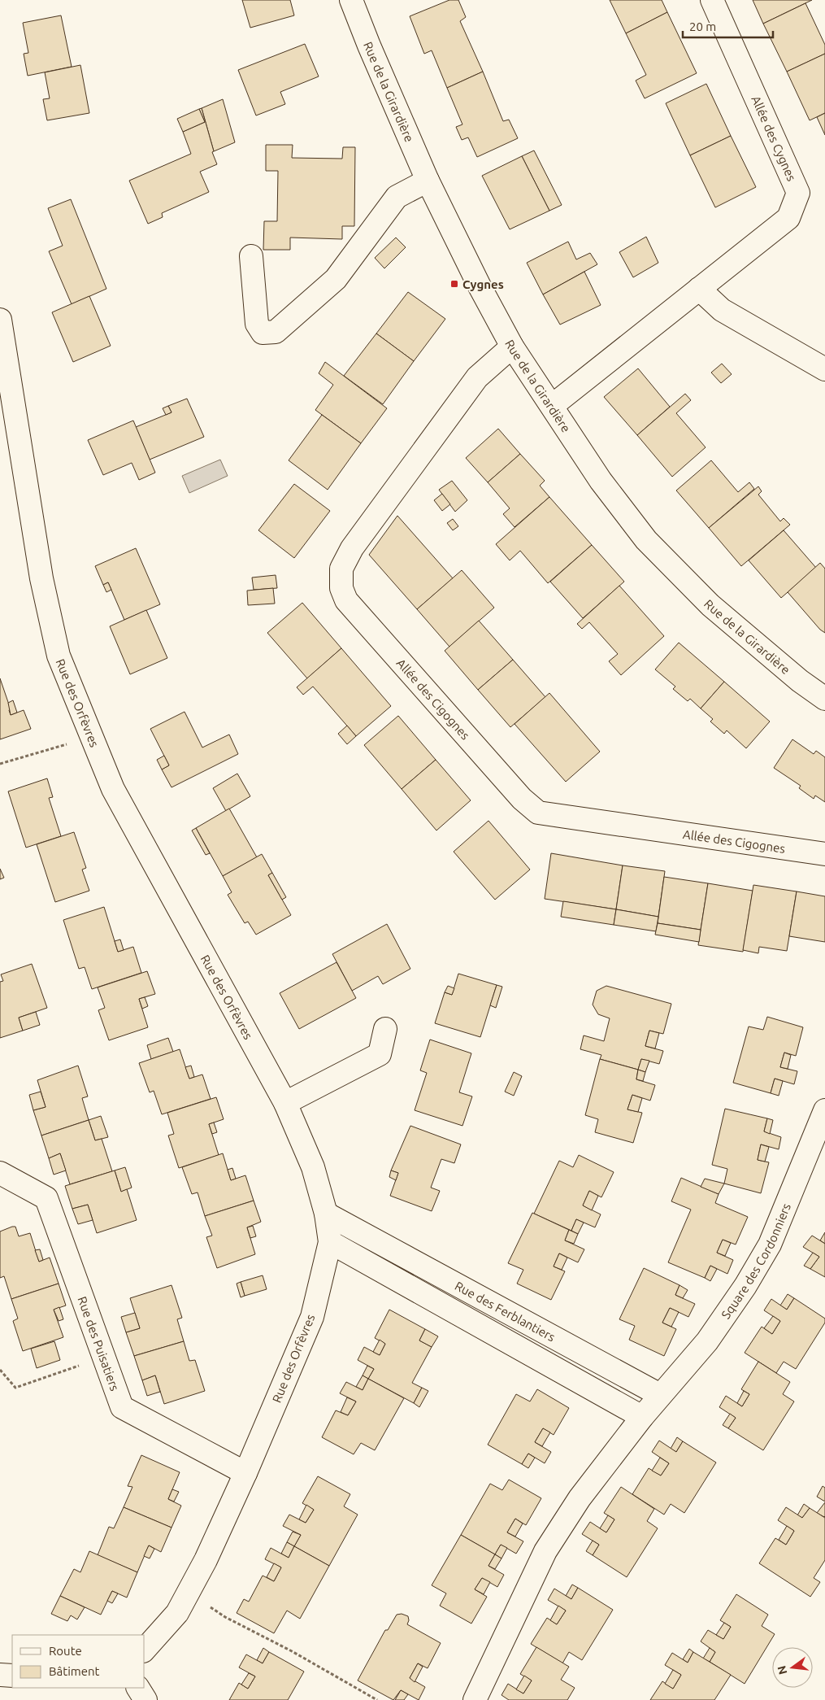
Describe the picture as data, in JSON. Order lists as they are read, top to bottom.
{
  "streets": {
    "street": [
      "Rue de la Girardière",
      "Allée des Cygnes",
      "Allée des Cigognes",
      "Rue des Orfèvres",
      "Square des Cordonniers",
      "Rue des Ferblantiers",
      "Rue des Puisatiers"
    ]
  },
  "crossings": [
    ["Rue de la Girardière", "Allée des Cygnes"],
    ["Rue de la Girardière", "Allée des Cigognes"],
    ["Rue des Orfèvres", "Rue des Ferblantiers"],
    ["Rue des Orfèvres", "Rue des Puisatiers"],
    ["Square des Cordonniers", "Rue des Ferblantiers"]
  ],
  "places": {
    "transit": ["Cygnes"]
  },
  "legend": ["Route", "Bâtiment"],
  "scale_bar": "20 m",
  "north": "left"
}
